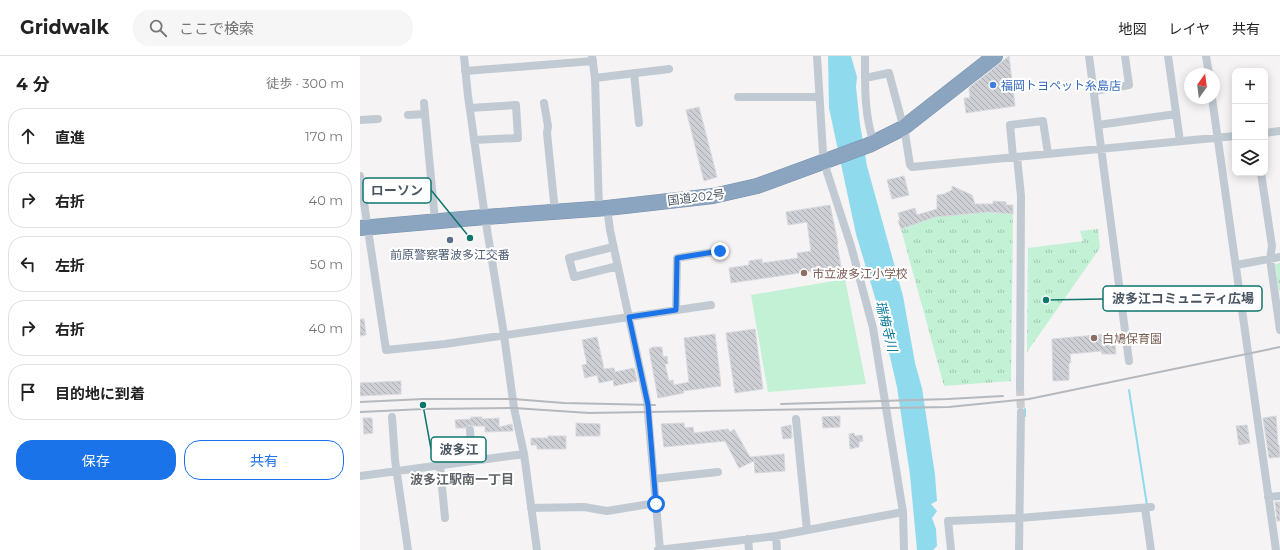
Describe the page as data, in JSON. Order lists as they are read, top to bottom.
{
  "streets": {
    "highway": ["国道202号"]
  },
  "districts": ["波多江駅南一丁目"],
  "water": ["瑞梅寺川"],
  "places": [
    "福岡トヨペット糸島店",
    "ローソン",
    "前原警察署波多江交番",
    "市立波多江小学校",
    "波多江コミュニティ広場",
    "白鳩保育園",
    "波多江"
  ],
  "north": "top",
  "page": {
    "header": "Gridwalk",
    "search": "ここで検索",
    "nav": ["地図", "レイヤ", "共有"],
    "heading": ["4 分", "徒歩 · 300 m"],
    "map_buttons": ["+", "−"],
    "list": [
      ["直進", "170 m"],
      ["右折", "40 m"],
      ["左折", "50 m"],
      ["右折", "40 m"],
      "目的地に到着"
    ],
    "buttons": ["保存", "共有"]
  }
}
